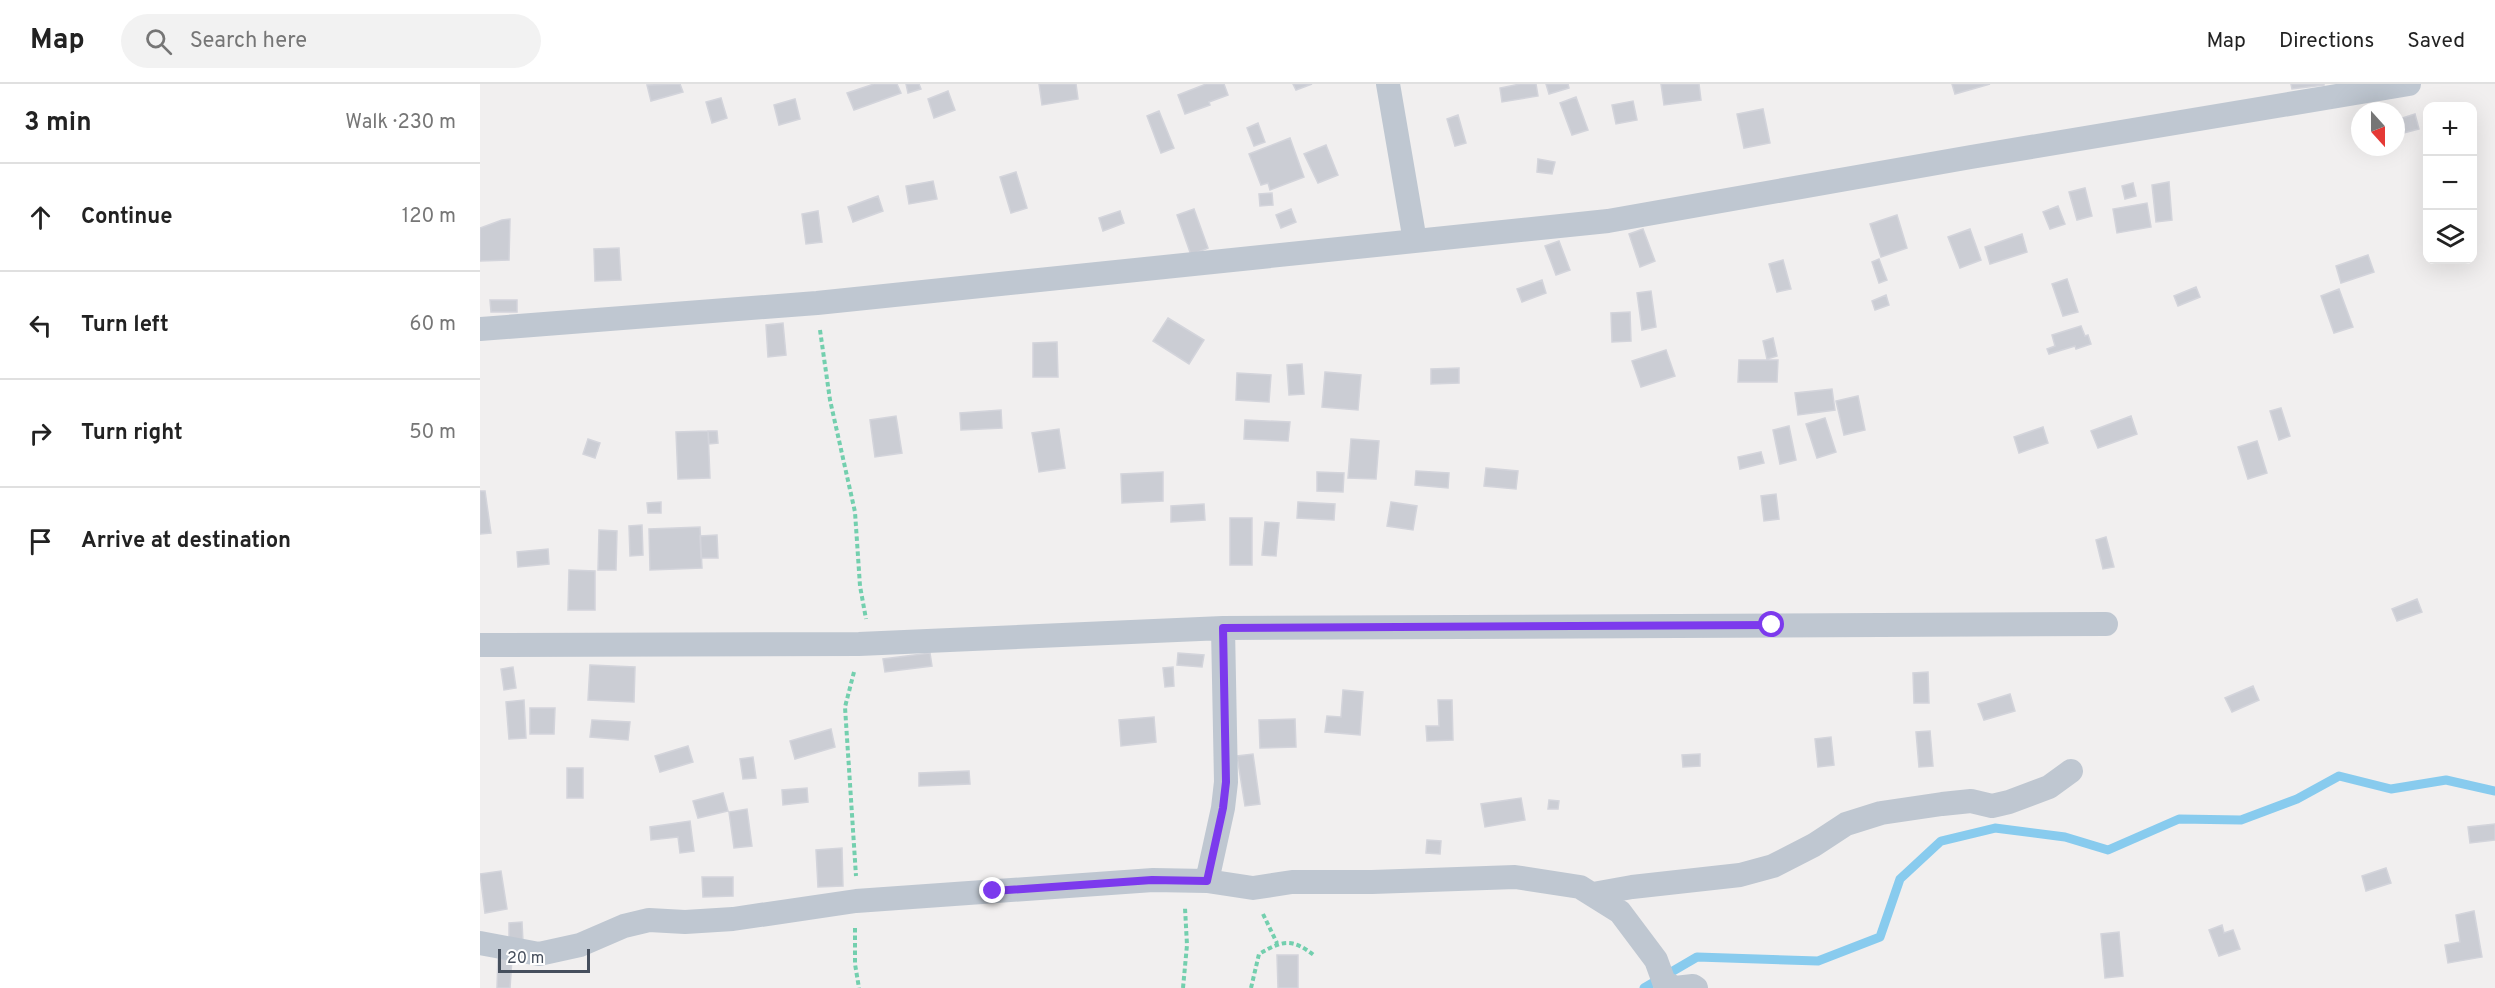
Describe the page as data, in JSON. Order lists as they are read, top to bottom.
{
  "scale_bar": "20 m",
  "north": "bottom",
  "page": {
    "header": "Map",
    "search": "Search here",
    "nav": ["Map", "Directions", "Saved"],
    "heading": ["3 min", "Walk · 230 m"],
    "map_buttons": ["+", "−"],
    "list": [
      ["Continue", "120 m"],
      ["Turn left", "60 m"],
      ["Turn right", "50 m"],
      "Arrive at destination"
    ],
    "scale": "20 m"
  }
}
